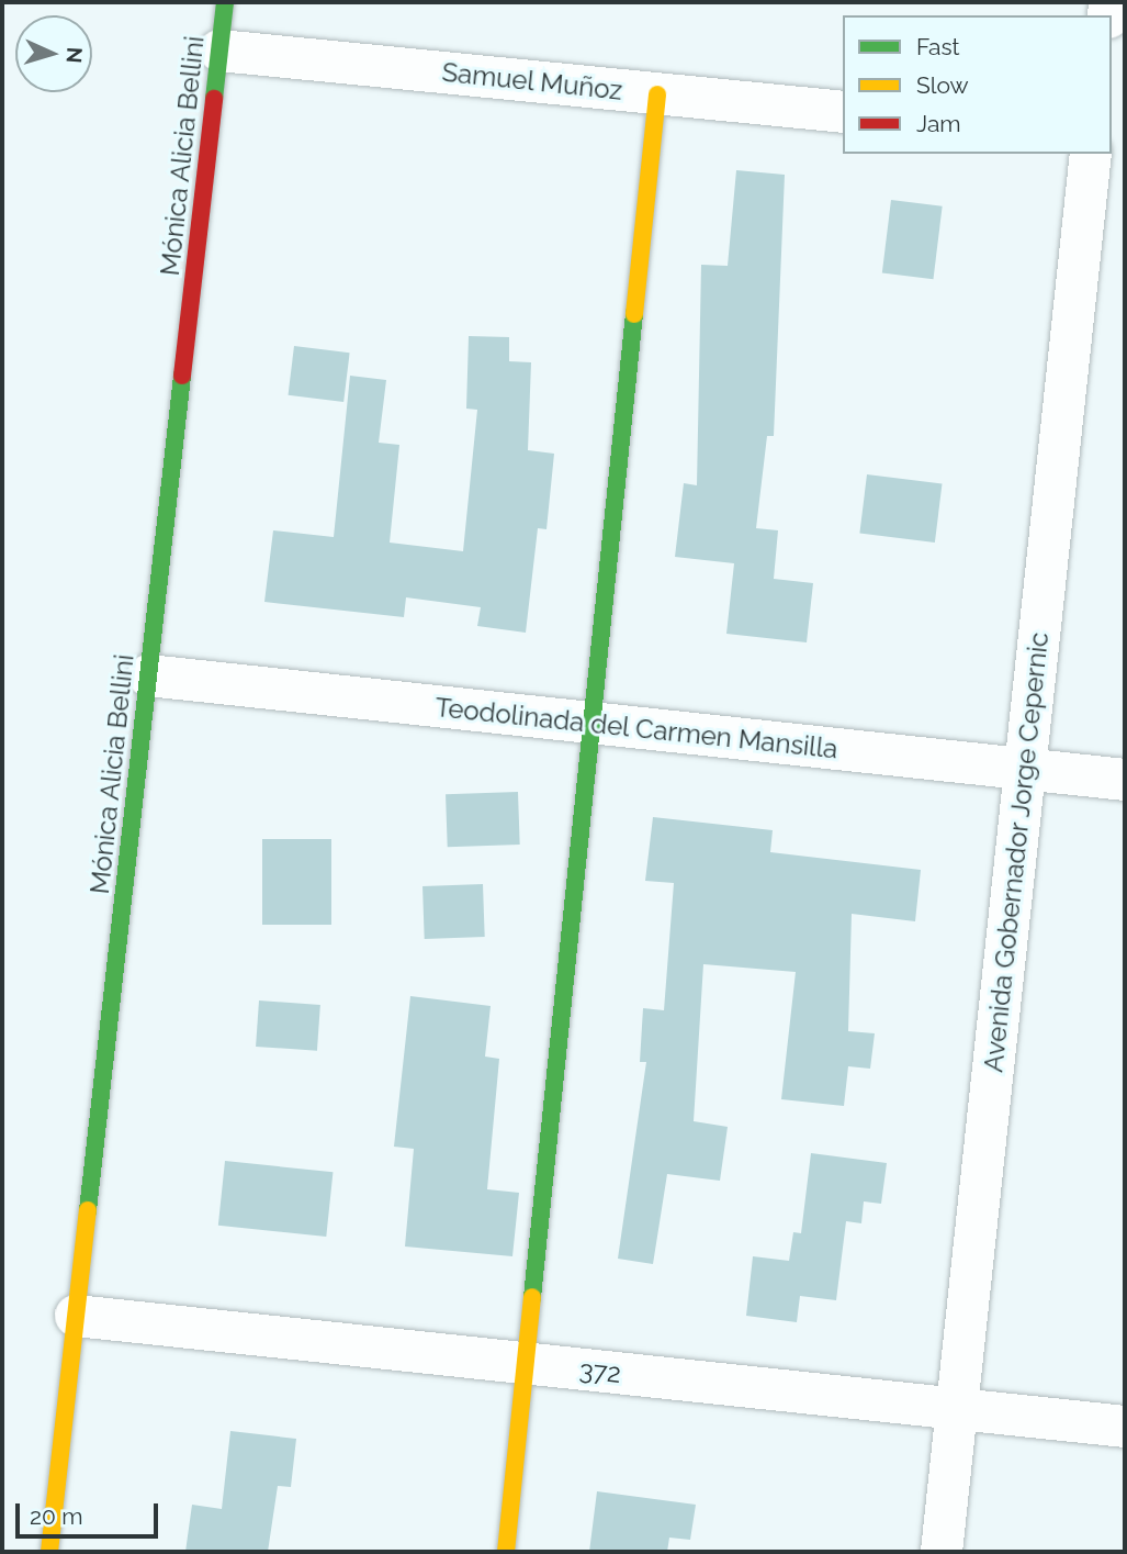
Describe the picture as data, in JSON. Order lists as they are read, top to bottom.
{
  "streets": {
    "street": [
      "Samuel Muñoz",
      "Mónica Alicia Bellini",
      "Teodolinada del Carmen Mansilla",
      "Avenida Gobernador Jorge Cepernic",
      "372"
    ]
  },
  "crossings": [
    ["Samuel Muñoz", "Mónica Alicia Bellini"],
    ["Mónica Alicia Bellini", "Teodolinada del Carmen Mansilla"],
    ["Mónica Alicia Bellini", "372"],
    ["Teodolinada del Carmen Mansilla", "Avenida Gobernador Jorge Cepernic"],
    ["Avenida Gobernador Jorge Cepernic", "372"]
  ],
  "legend": ["Fast", "Slow", "Jam"],
  "scale_bar": "20 m",
  "north": "right"
}
